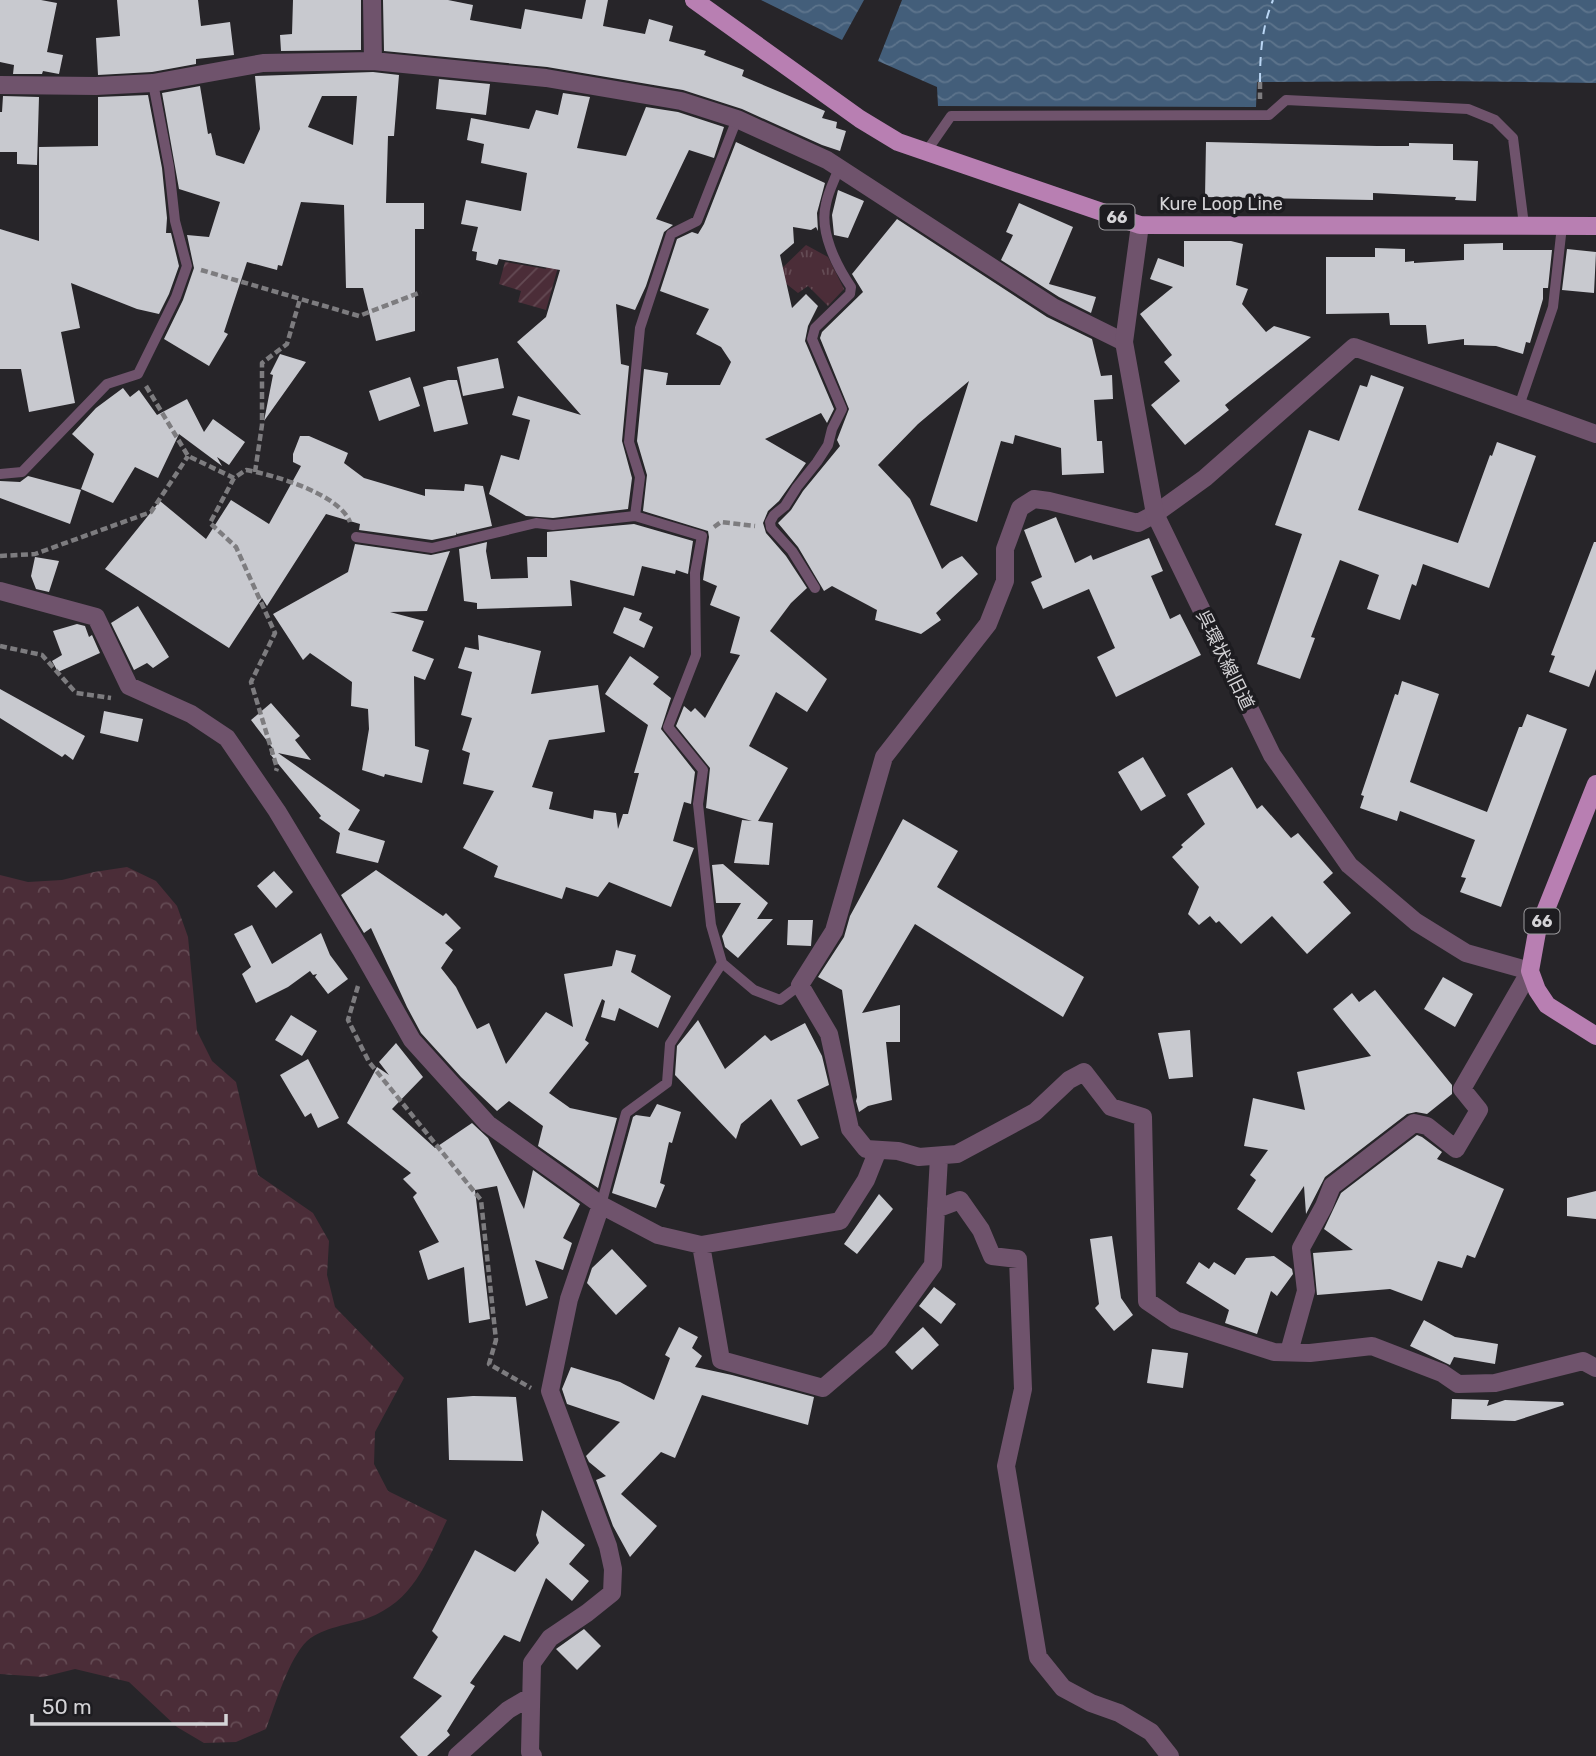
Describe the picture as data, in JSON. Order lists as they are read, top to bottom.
{
  "streets": {
    "main road": ["Kure Loop Line", "66"],
    "street": ["呉環状線旧道"]
  },
  "crossings": [
    ["Kure Loop Line", "呉環状線旧道"],
    ["66", "呉環状線旧道"]
  ],
  "scale_bar": "50 m"
}
